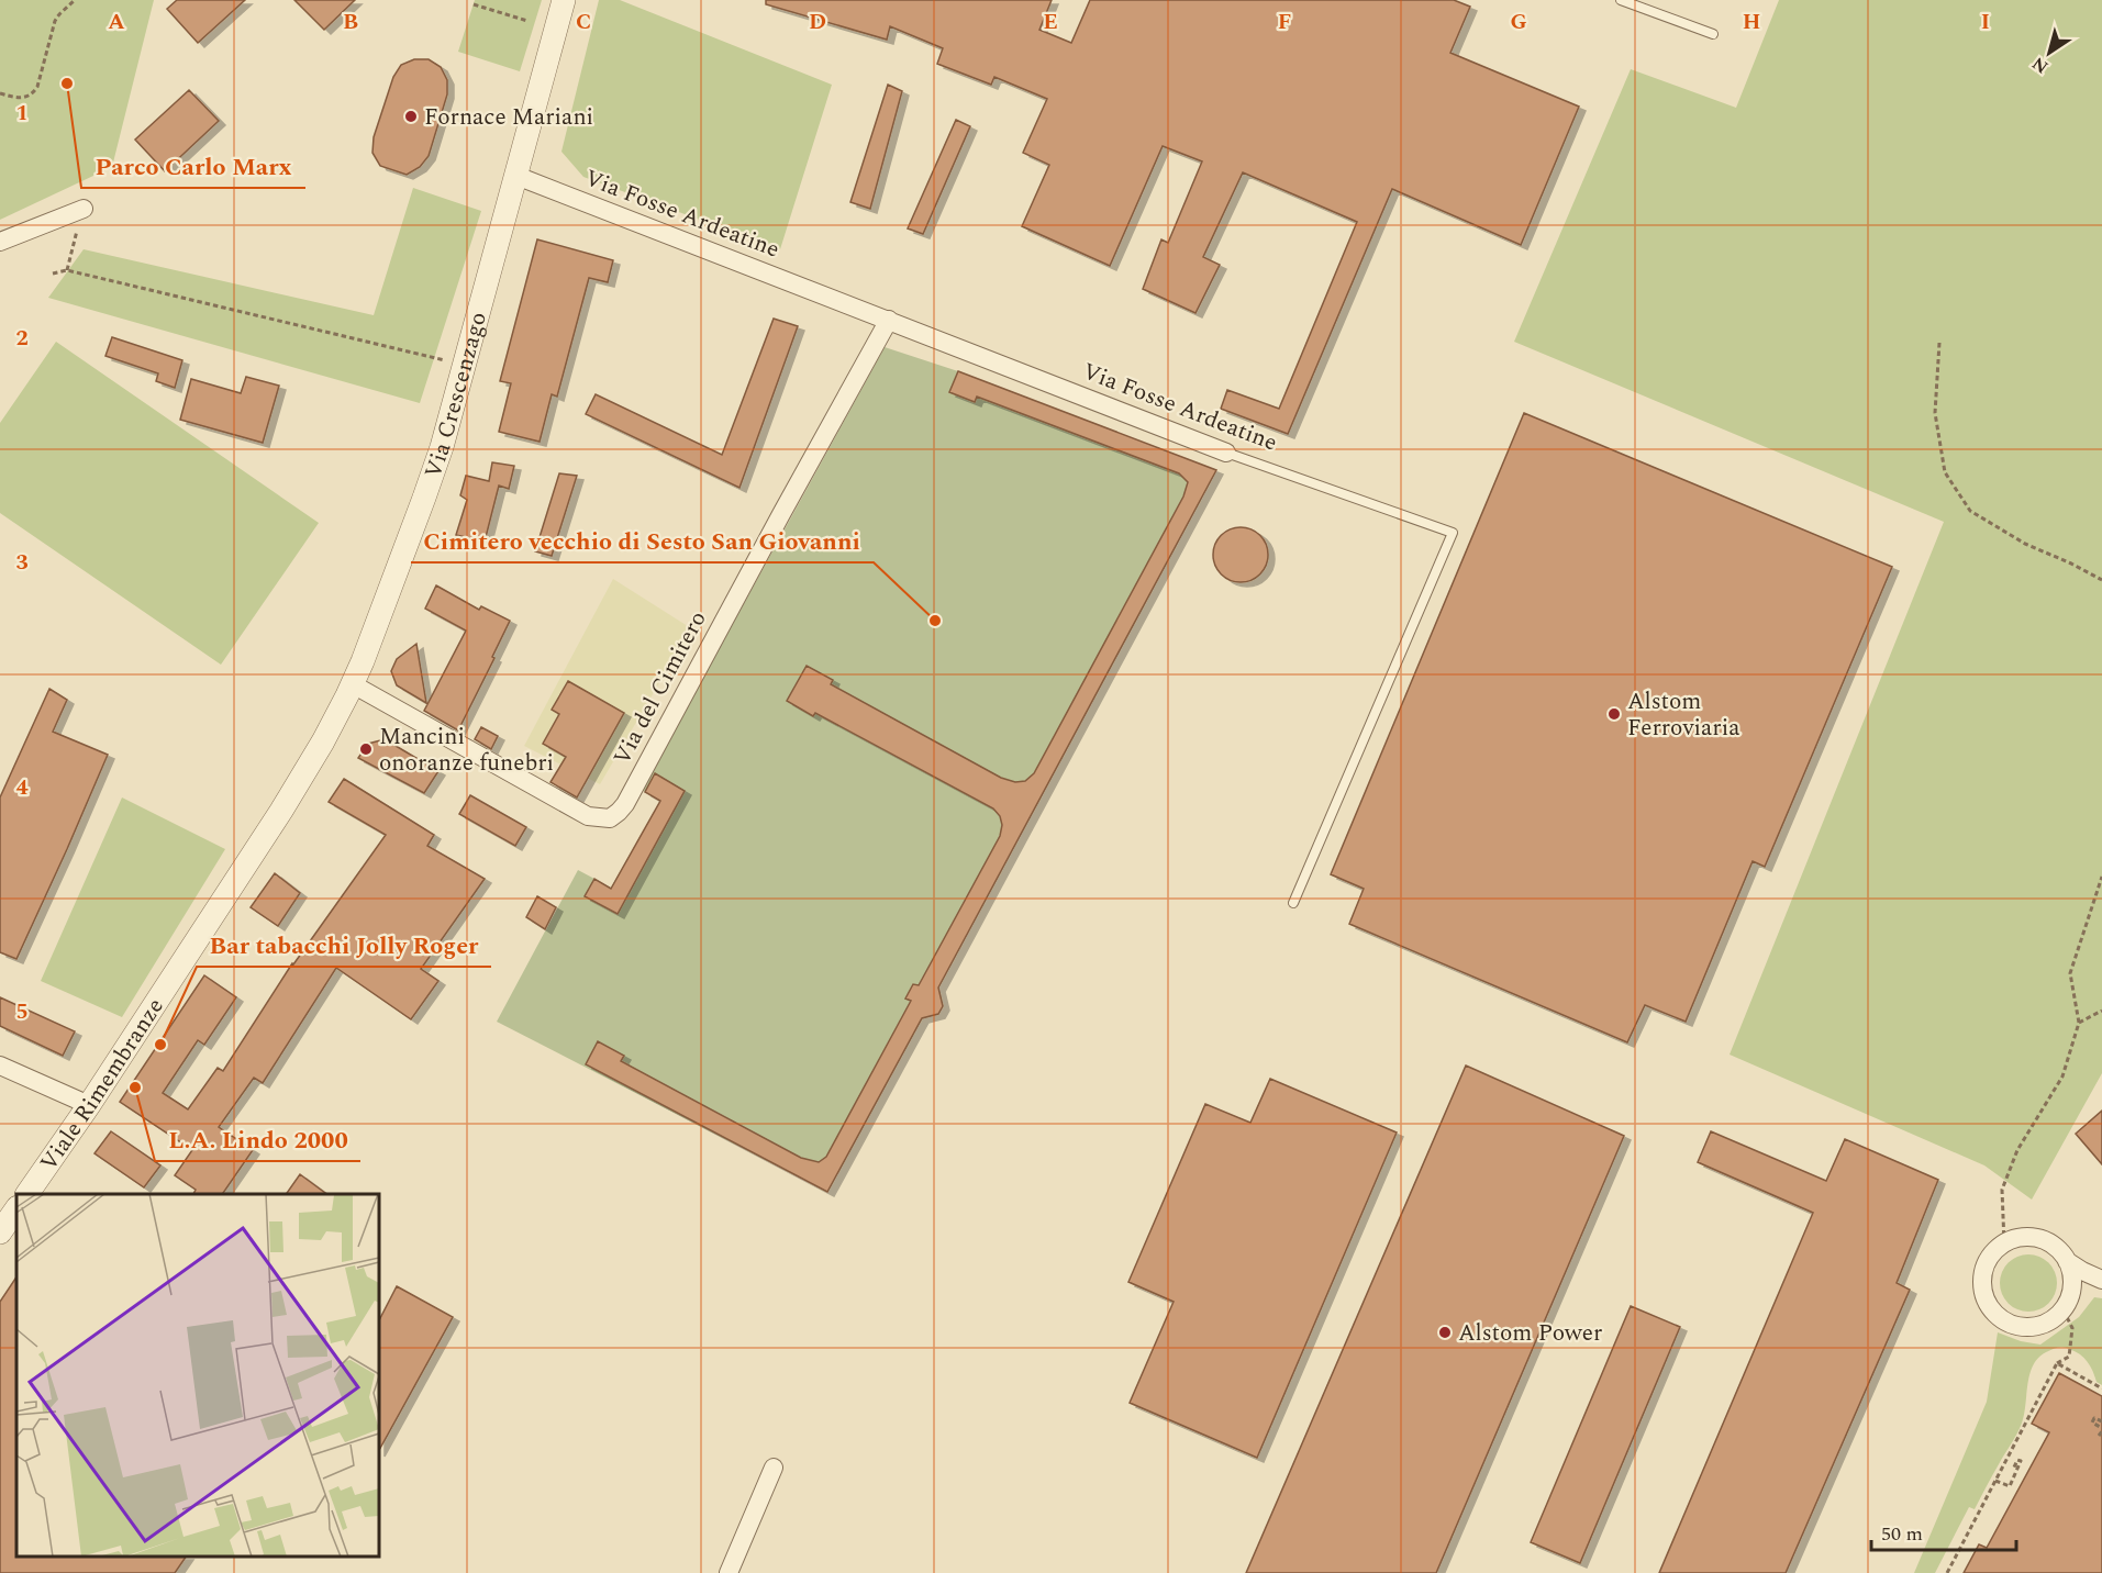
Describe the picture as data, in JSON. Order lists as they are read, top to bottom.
{
  "streets": {
    "street": [
      "Via Fosse Ardeatine",
      "Via Crescenzago",
      "Via del Cimitero",
      "Viale Rimembranze"
    ]
  },
  "crossings": [
    ["Via Fosse Ardeatine", "Via Crescenzago"],
    ["Via Fosse Ardeatine", "Via del Cimitero"],
    ["Via Crescenzago", "Via del Cimitero"],
    ["Via Crescenzago", "Viale Rimembranze"]
  ],
  "places": [
    "Parco Carlo Marx",
    "Fornace Mariani",
    "Cimitero vecchio di Sesto San Giovanni",
    "Alstom Ferroviaria",
    "Mancini onoranze funebri",
    "Bar tabacchi Jolly Roger",
    "L.A. Lindo 2000",
    "Alstom Power"
  ],
  "scale_bar": "50 m",
  "north": "bottom left",
  "grid": {
    "columns": [
      "A",
      "B",
      "C",
      "D",
      "E",
      "F",
      "G",
      "H",
      "I"
    ],
    "rows": [
      "1",
      "2",
      "3",
      "4",
      "5"
    ]
  }
}
